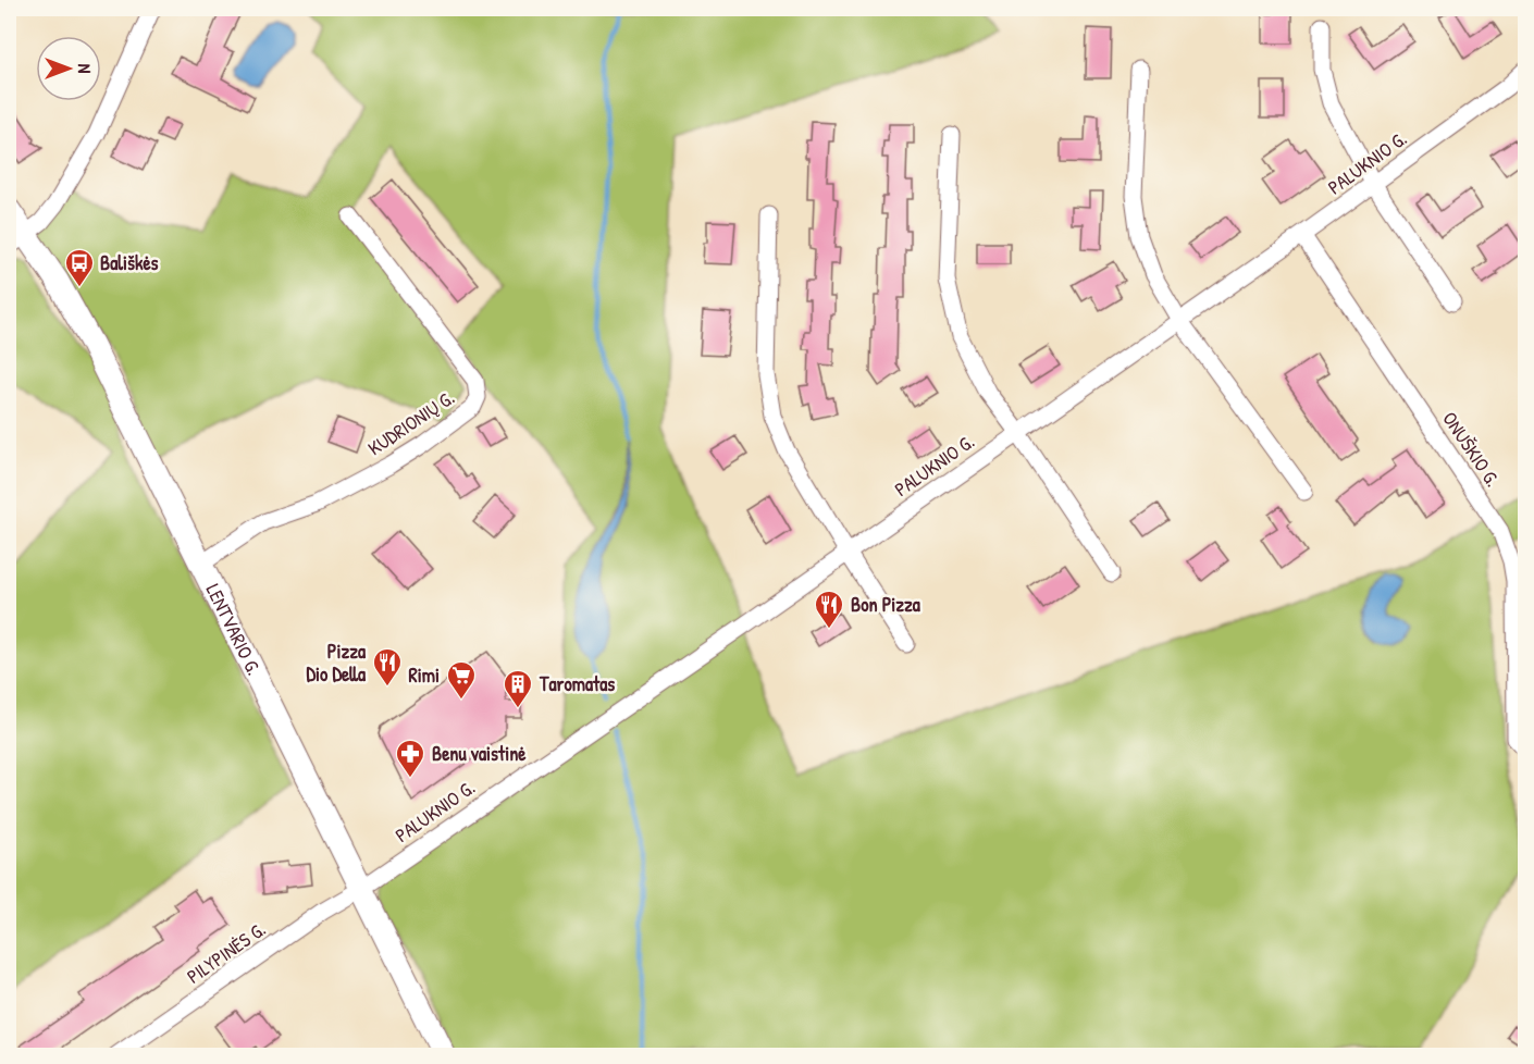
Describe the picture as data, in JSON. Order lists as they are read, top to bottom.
{
  "streets": {
    "main road": ["LENTVARIO G."],
    "street": [
      "PALUKNIO G.",
      "KUDRIONIŲ G.",
      "ONUŠKIO G.",
      "PILYPINĖS G."
    ]
  },
  "crossings": [
    ["PALUKNIO G.", "ONUŠKIO G."],
    ["PALUKNIO G.", "LENTVARIO G."],
    ["PALUKNIO G.", "PILYPINĖS G."],
    ["KUDRIONIŲ G.", "LENTVARIO G."],
    ["LENTVARIO G.", "PILYPINĖS G."]
  ],
  "places": {
    "bus stop": ["Bališkės"],
    "restaurant": ["Bon Pizza", "Pizza Dio Della"],
    "supermarket": ["Rimi"],
    "building": ["Taromatas"],
    "pharmacy": ["Benu vaistinė"]
  },
  "north": "right"
}
